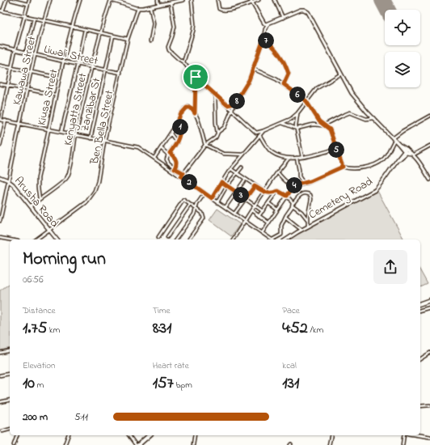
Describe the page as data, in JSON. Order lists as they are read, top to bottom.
{
  "streets": {
    "street": [
      "Liwali Street",
      "Kawawa Street",
      "Kiusa Street",
      "Zanzibar St",
      "Kenyatta Street",
      "Ben Bella Street",
      "Cemetery Road",
      "Arusha Road"
    ]
  },
  "crossings": [
    ["Liwali Street", "Kawawa Street"],
    ["Liwali Street", "Kiusa Street"],
    ["Liwali Street", "Zanzibar St"],
    ["Liwali Street", "Kenyatta Street"],
    ["Liwali Street", "Ben Bella Street"],
    ["Kawawa Street", "Arusha Road"],
    ["Kiusa Street", "Kenyatta Street"],
    ["Kenyatta Street", "Arusha Road"],
    ["Ben Bella Street", "Arusha Road"]
  ],
  "page": {
    "pins": [
      "7",
      "6",
      "8",
      "1",
      "5",
      "2",
      "4",
      "3"
    ],
    "heading": ["Morning run", "06:56"],
    "stats": [
      ["Distance", "1.75 km"],
      ["Time", "8:31"],
      ["Pace", "4:52 /km"],
      ["Elevation", "10 m"],
      ["Heart rate", "157 bpm"],
      ["kcal", "131"]
    ],
    "list": [
      {
        "name": "200 m",
        "note": "5:11"
      }
    ]
  }
}
